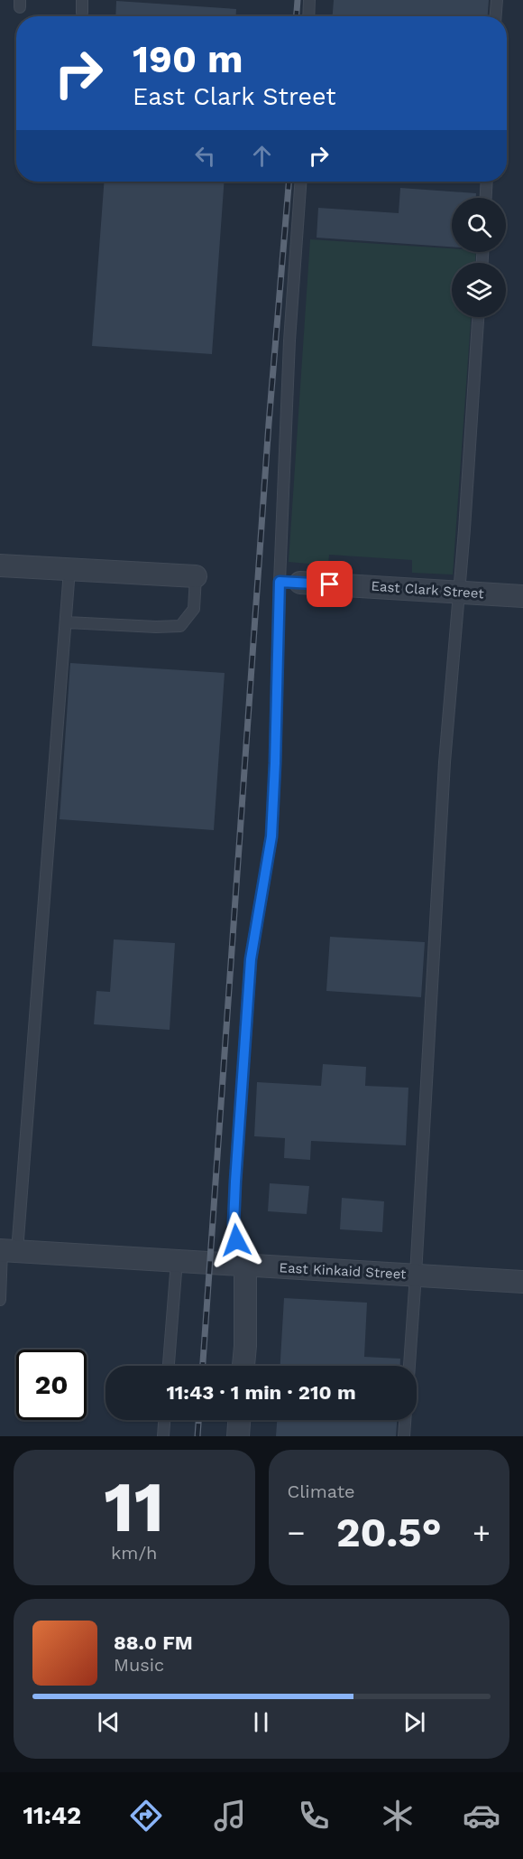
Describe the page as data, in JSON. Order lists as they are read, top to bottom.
{
  "streets": {
    "street": ["East Clark Street", "East Kinkaid Street"]
  },
  "page": {
    "turn": ["190 m", "East Clark Street"],
    "limit": "20",
    "trip": "11:43 · 1 min · 210 m",
    "tile": [
      ["11", "km/h"],
      "Climate"
    ],
    "heat": ["−", "20.5°", "+"],
    "song": ["88.0 FM", "Music"],
    "tabs": "11:42"
  }
}
